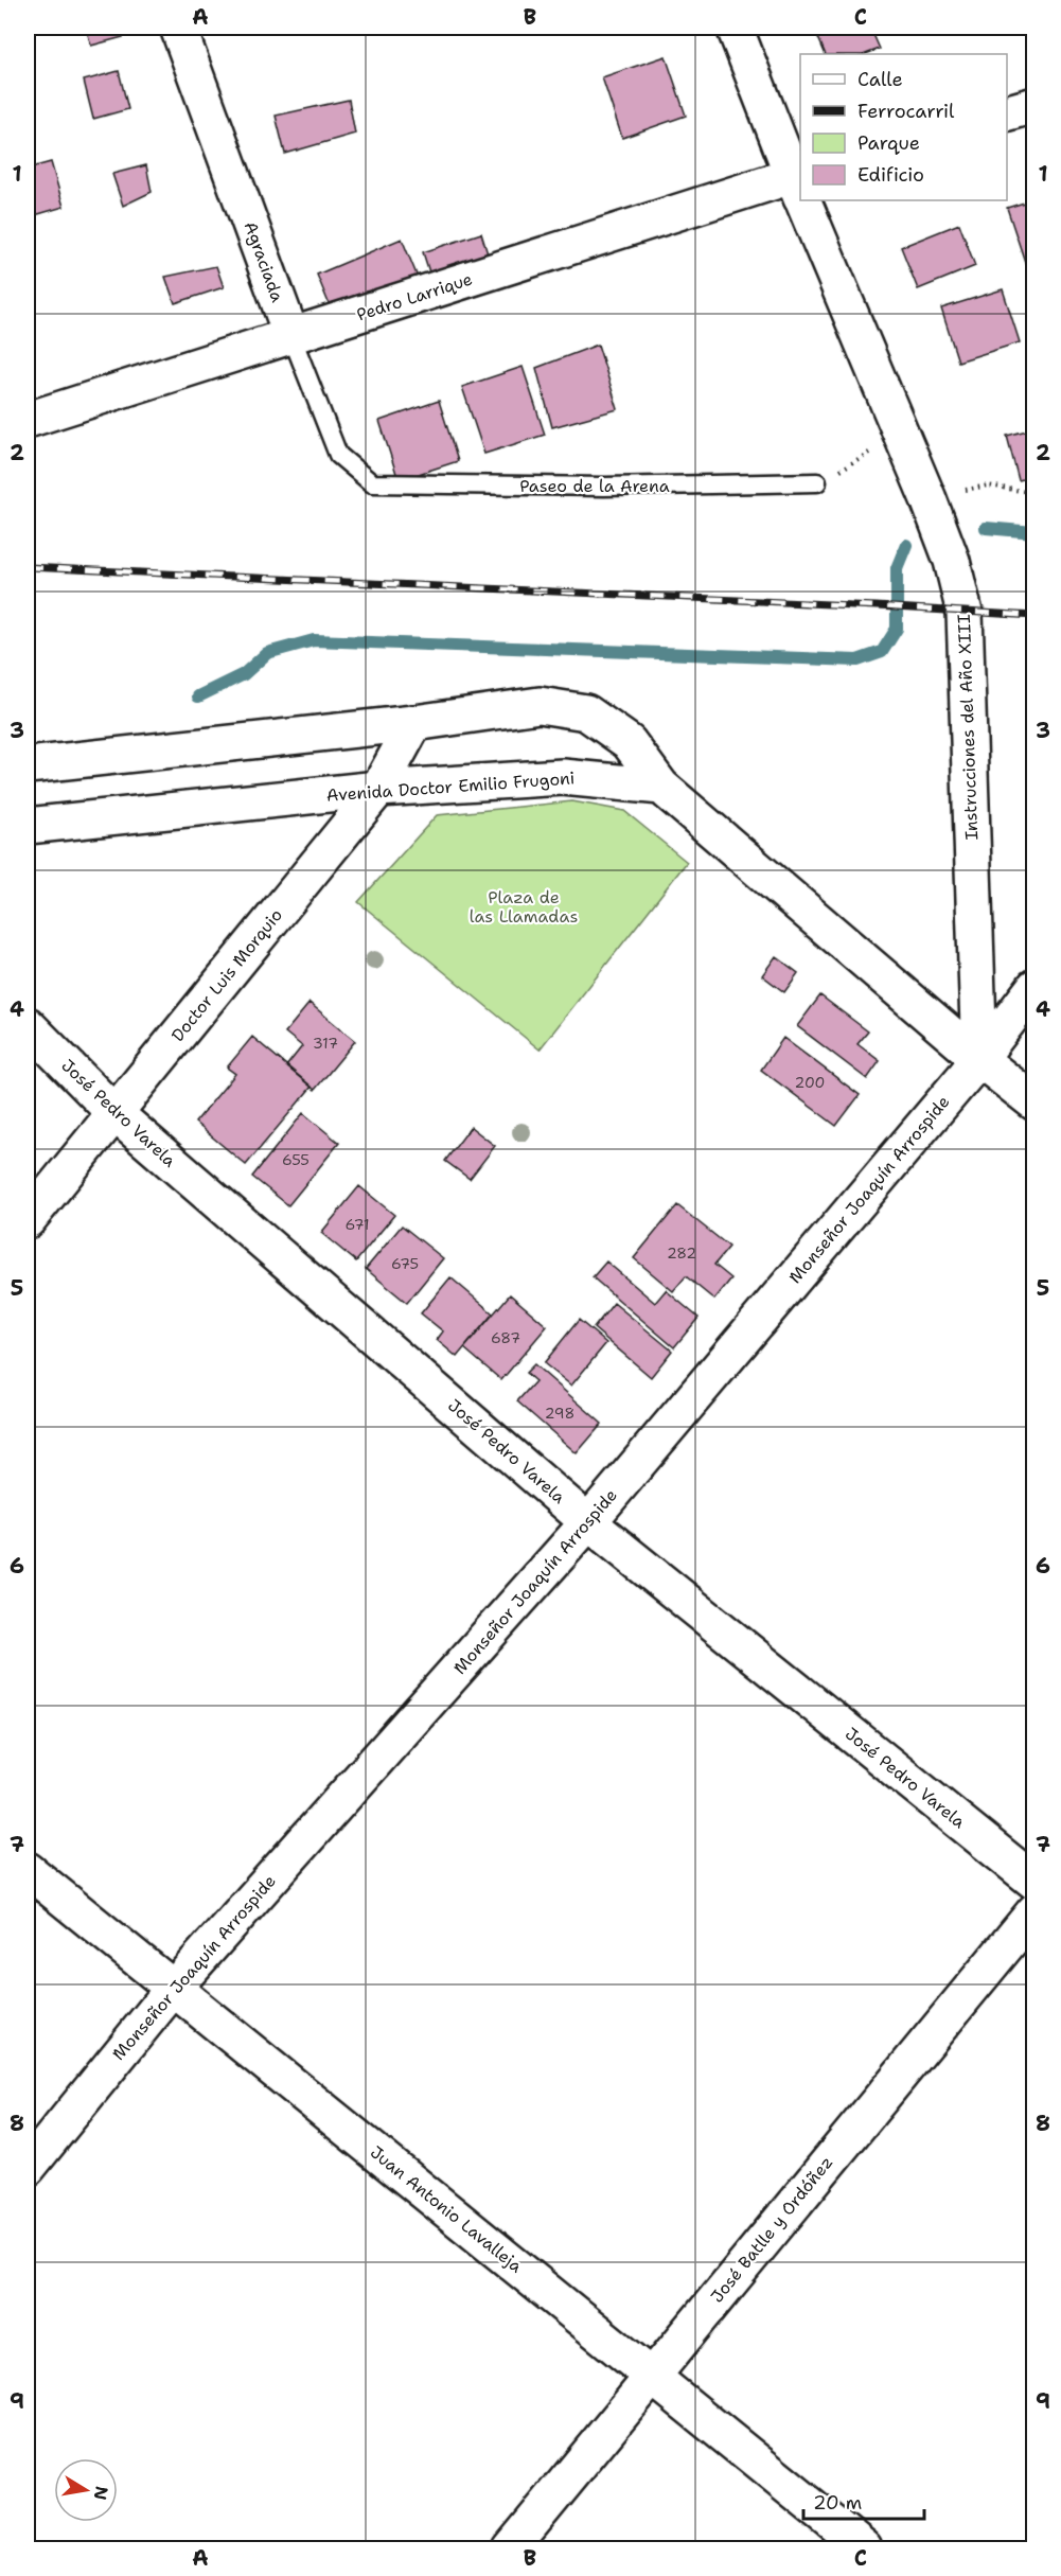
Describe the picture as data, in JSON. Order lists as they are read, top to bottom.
{
  "streets": {
    "street": [
      "Agraciada",
      "Pedro Larrique",
      "Instrucciones del Año XIII",
      "Avenida Doctor Emilio Frugoni",
      "Doctor Luis Morquio",
      "José Pedro Varela",
      "Monseñor Joaquín Arrospide",
      "Juan Antonio Lavalleja",
      "José Batlle y Ordóñez"
    ],
    "lane": ["Paseo de la Arena"]
  },
  "crossings": [
    ["Agraciada", "Pedro Larrique"],
    ["Agraciada", "Paseo de la Arena"],
    ["Pedro Larrique", "Instrucciones del Año XIII"],
    ["Instrucciones del Año XIII", "Monseñor Joaquín Arrospide"],
    ["Avenida Doctor Emilio Frugoni", "Doctor Luis Morquio"],
    ["Doctor Luis Morquio", "José Pedro Varela"],
    ["José Pedro Varela", "Monseñor Joaquín Arrospide"],
    ["Monseñor Joaquín Arrospide", "Juan Antonio Lavalleja"],
    ["Juan Antonio Lavalleja", "José Batlle y Ordóñez"]
  ],
  "parks": ["Plaza de las Llamadas"],
  "house_numbers": [
    "317",
    "200",
    "655",
    "671",
    "282",
    "675",
    "687",
    "298"
  ],
  "legend": [
    "Calle",
    "Ferrocarril",
    "Parque",
    "Edificio"
  ],
  "scale_bar": "20 m",
  "north": "right",
  "grid": {
    "columns": ["A", "B", "C"],
    "rows": [
      "1",
      "2",
      "3",
      "4",
      "5",
      "6",
      "7",
      "8",
      "9"
    ]
  }
}
